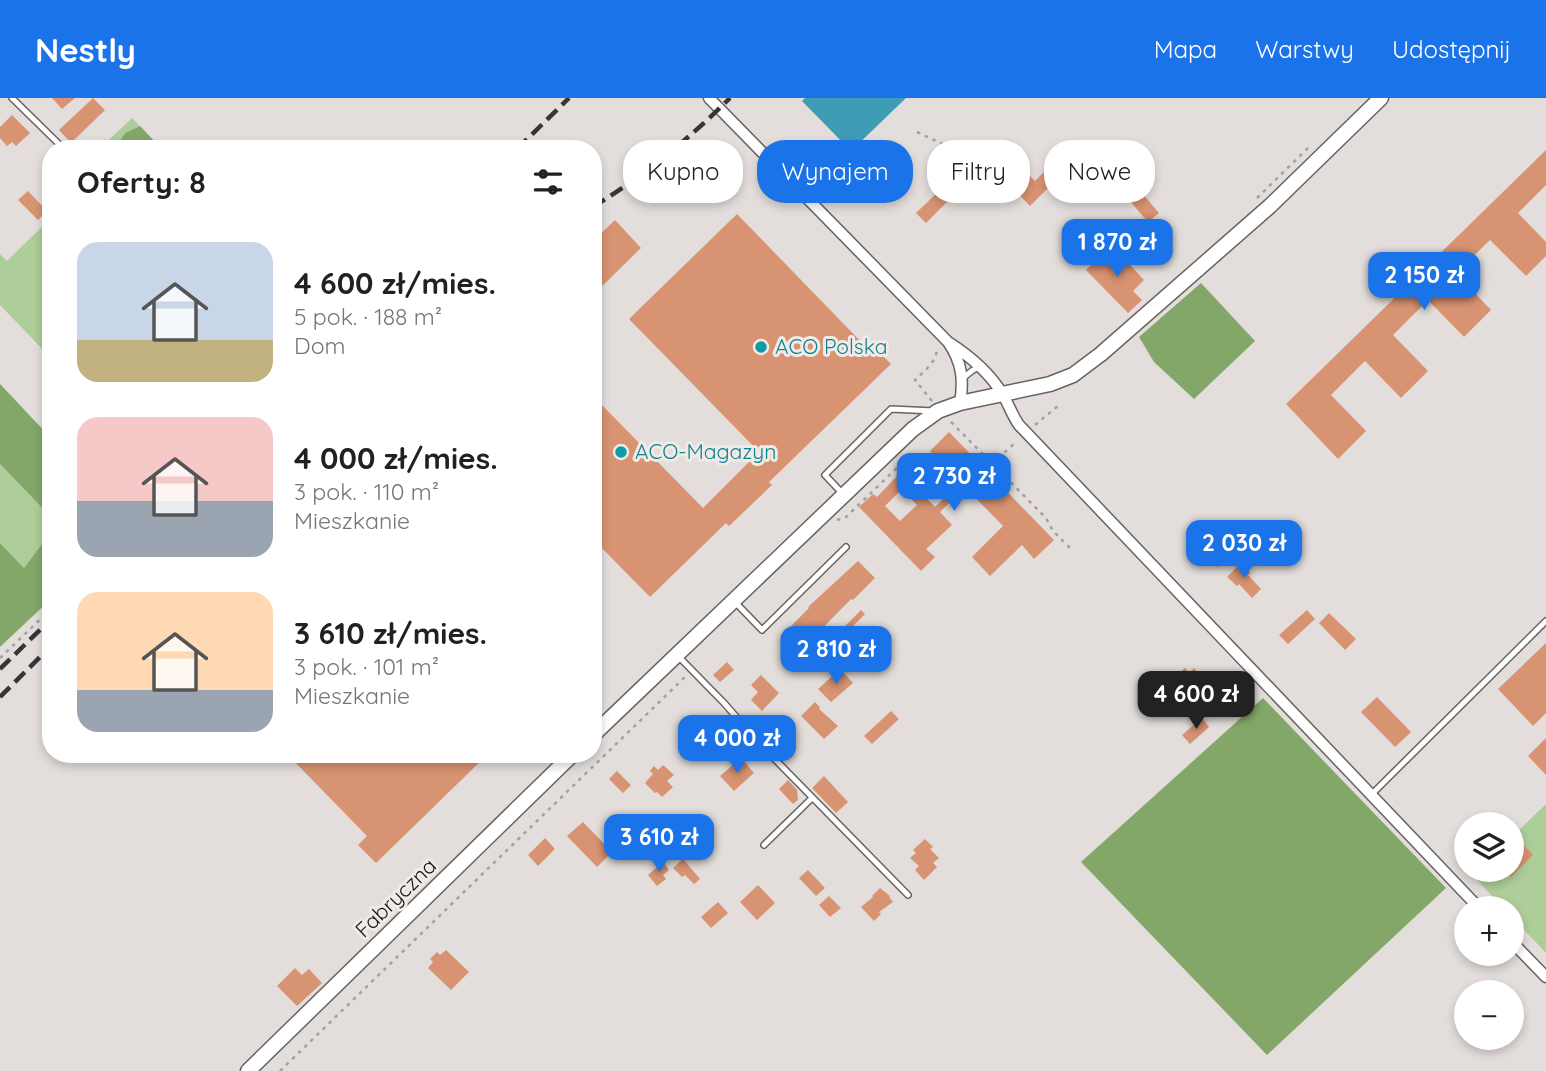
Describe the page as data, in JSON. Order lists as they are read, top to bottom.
{
  "streets": {
    "street": ["Fabryczna"]
  },
  "places": ["ACO Polska", "ACO-Magazyn"],
  "page": {
    "header": "Nestly",
    "nav": ["Mapa", "Warstwy", "Udostępnij"],
    "chip": [
      "Kupno",
      "Wynajem",
      "Filtry",
      "Nowe"
    ],
    "heading": "Oferty: 8",
    "price": [
      "1 870 zł",
      "2 150 zł",
      "2 730 zł",
      "2 030 zł",
      "2 810 zł",
      "4 600 zł",
      "4 000 zł",
      "3 610 zł"
    ],
    "list": [
      {
        "name": "4 600 zł/mies.",
        "note": "5 pok. · 188 m² · Dom"
      },
      {
        "name": "4 000 zł/mies.",
        "note": "3 pok. · 110 m² · Mieszkanie"
      },
      {
        "name": "3 610 zł/mies.",
        "note": "3 pok. · 101 m² · Mieszkanie"
      }
    ],
    "map_buttons": ["+", "−"]
  }
}
